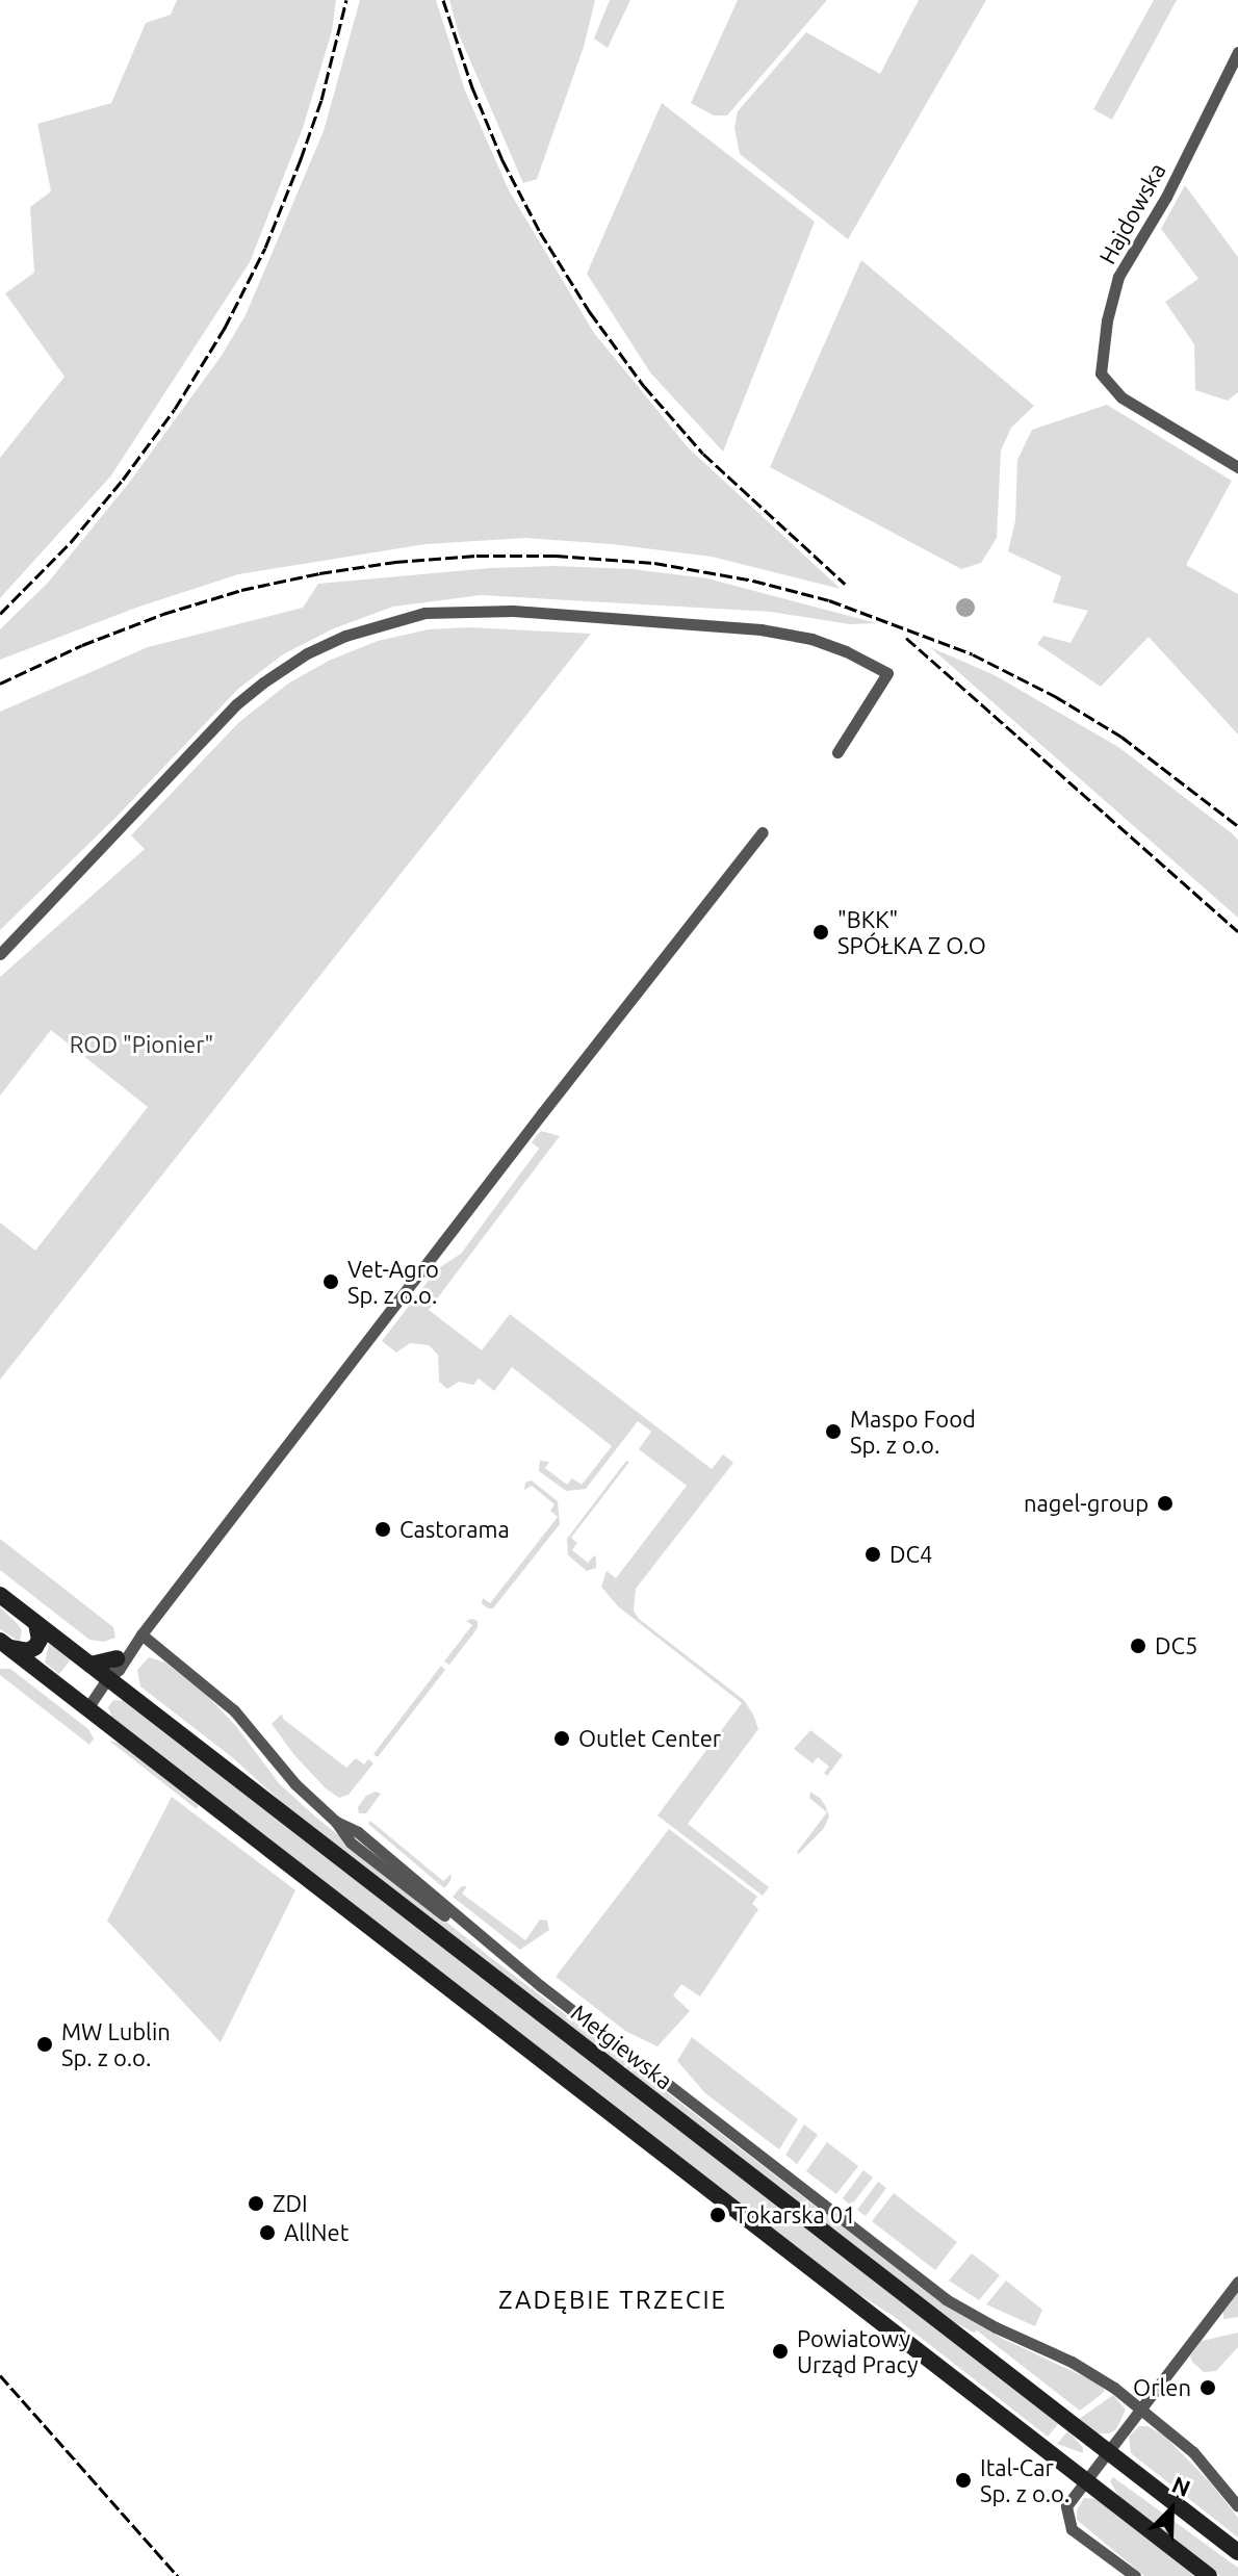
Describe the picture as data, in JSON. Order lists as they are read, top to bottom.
{
  "streets": {
    "main road": ["Mełgiewska"],
    "street": ["Hajdowska"]
  },
  "districts": ["ZADĘBIE TRZECIE"],
  "parks": ["ROD \"Pionier\""],
  "places": [
    "\"BKK\" SPÓŁKA Z O.O",
    "Vet-Agro Sp. z o.o.",
    "Maspo Food Sp. z o.o.",
    "nagel-group",
    "Castorama",
    "DC4",
    "DC5",
    "Outlet Center",
    "MW Lublin Sp. z o.o.",
    "ZDI",
    "Tokarska 01",
    "AllNet",
    "Powiatowy Urząd Pracy",
    "Orlen",
    "Ital-Car Sp. z o.o."
  ],
  "north": "top right"
}
